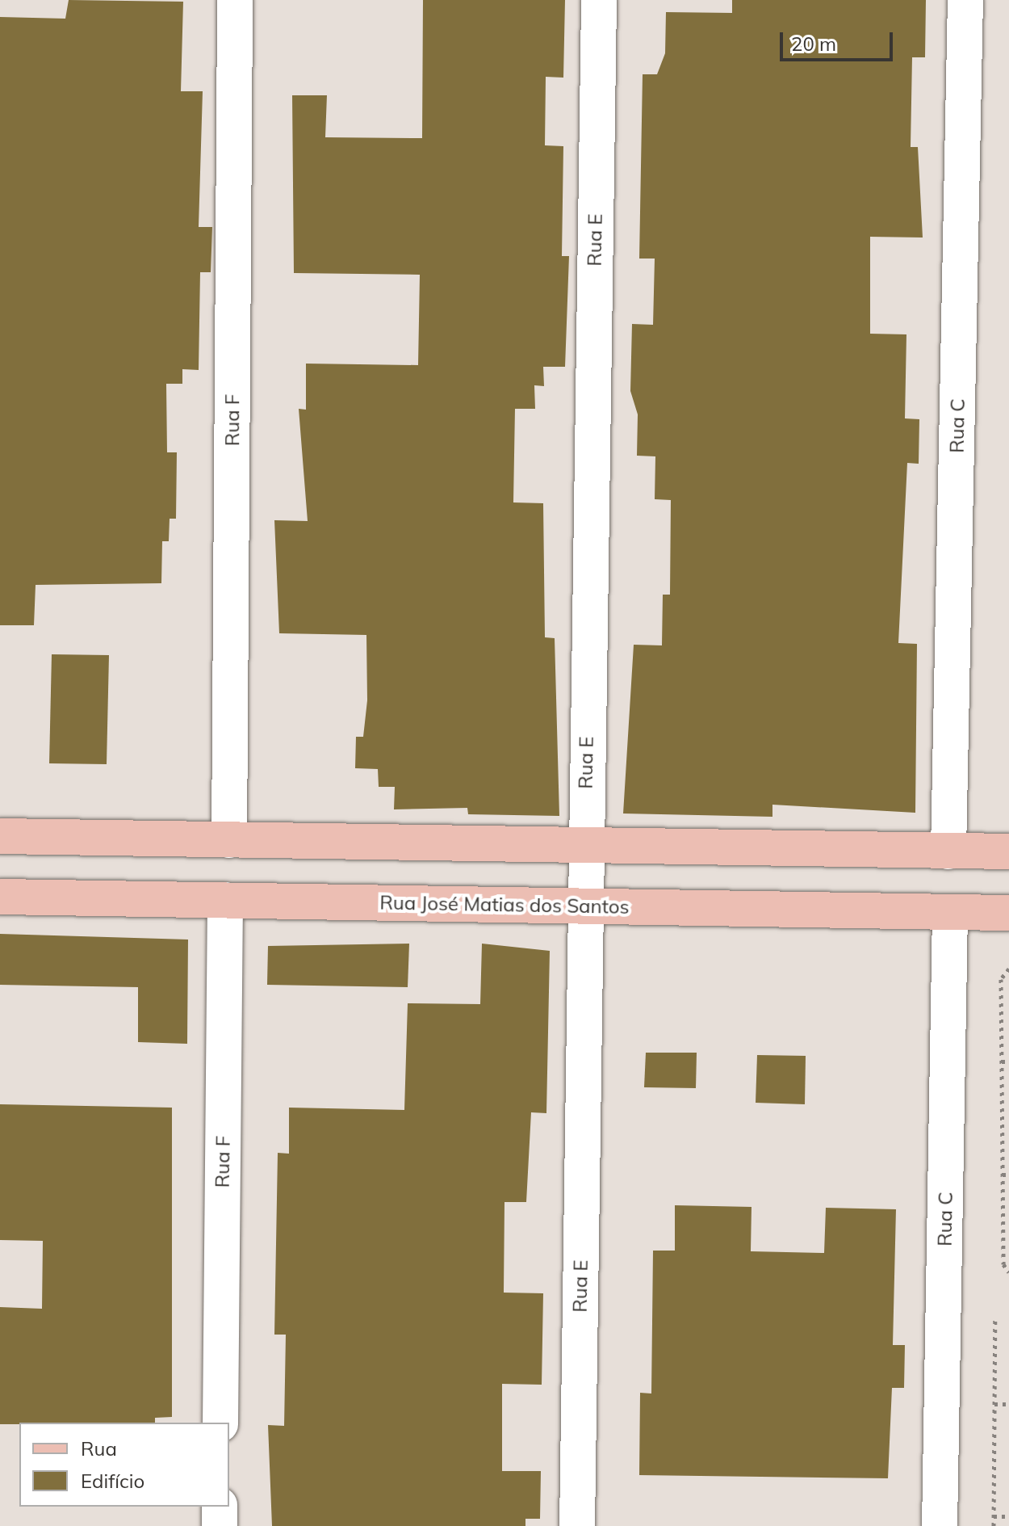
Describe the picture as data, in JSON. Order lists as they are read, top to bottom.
{
  "streets": {
    "main road": ["Rua José Matias dos Santos"],
    "street": ["Rua E", "Rua F", "Rua C"]
  },
  "crossings": [
    ["Rua E", "Rua José Matias dos Santos"],
    ["Rua F", "Rua José Matias dos Santos"],
    ["Rua C", "Rua José Matias dos Santos"]
  ],
  "legend": ["Rua", "Edifício"],
  "scale_bar": "20 m"
}
